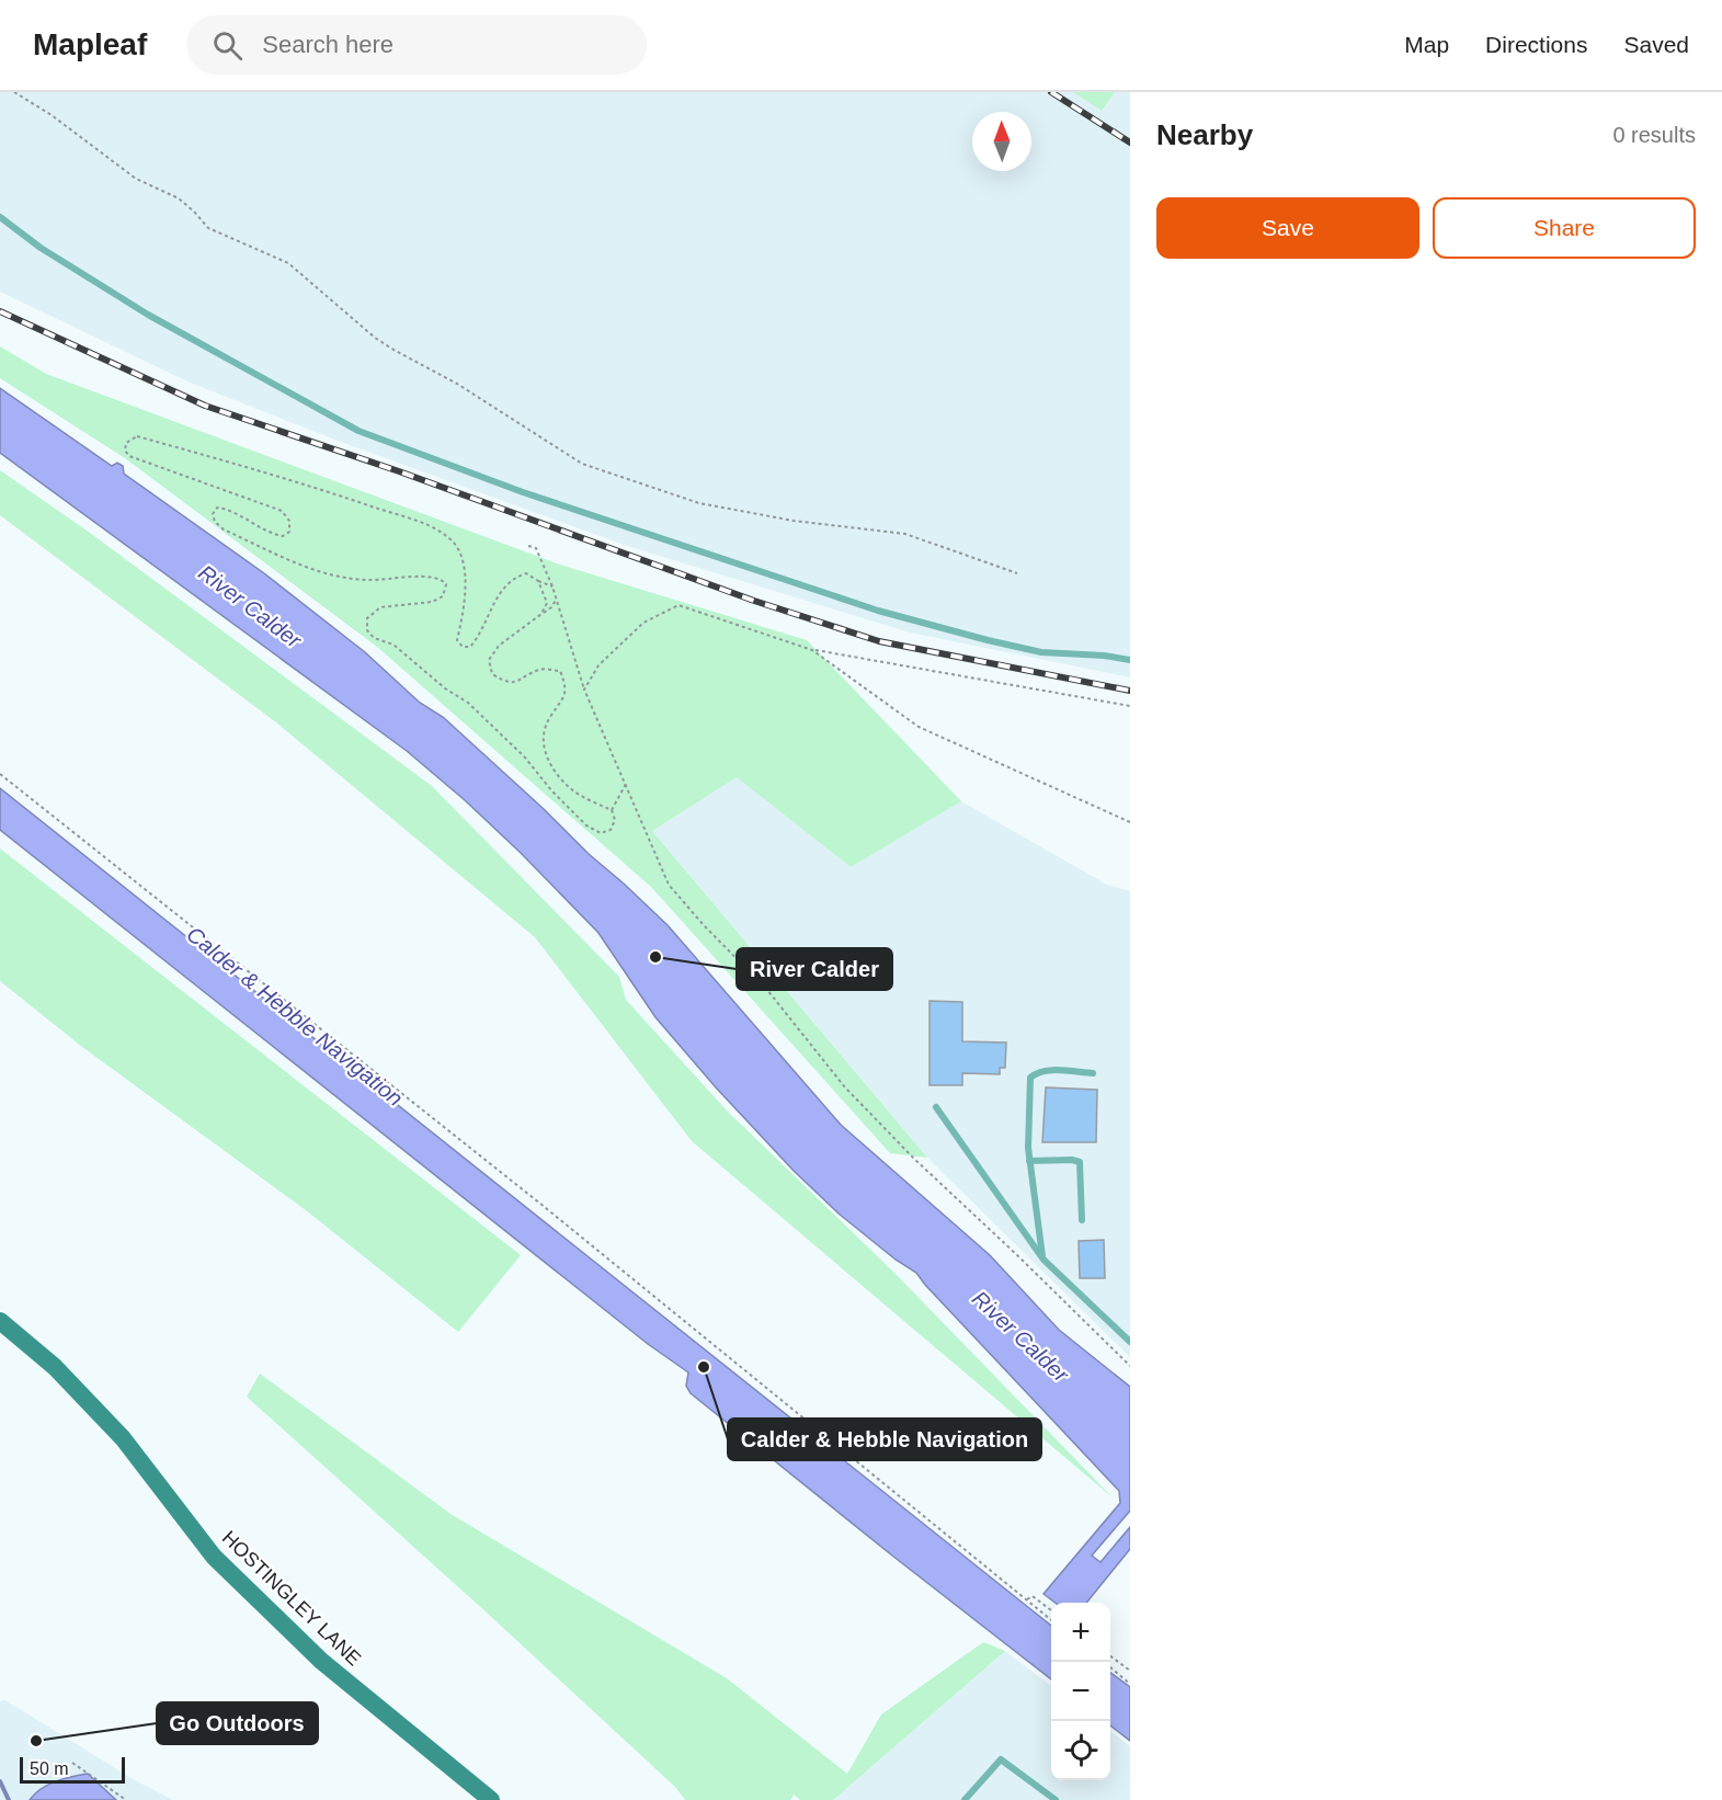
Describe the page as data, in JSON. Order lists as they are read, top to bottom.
{
  "streets": {
    "main road": ["HOSTINGLEY LANE"]
  },
  "water": ["River Calder", "Calder & Hebble Navigation"],
  "places": ["River Calder", "Calder & Hebble Navigation", "Go Outdoors"],
  "scale_bar": "50 m",
  "north": "top",
  "page": {
    "header": "Mapleaf",
    "search": "Search here",
    "nav": ["Map", "Directions", "Saved"],
    "heading": ["Nearby", "0 results"],
    "buttons": ["Save", "Share"],
    "map_buttons": ["+", "−"],
    "scale": "50 m"
  }
}
